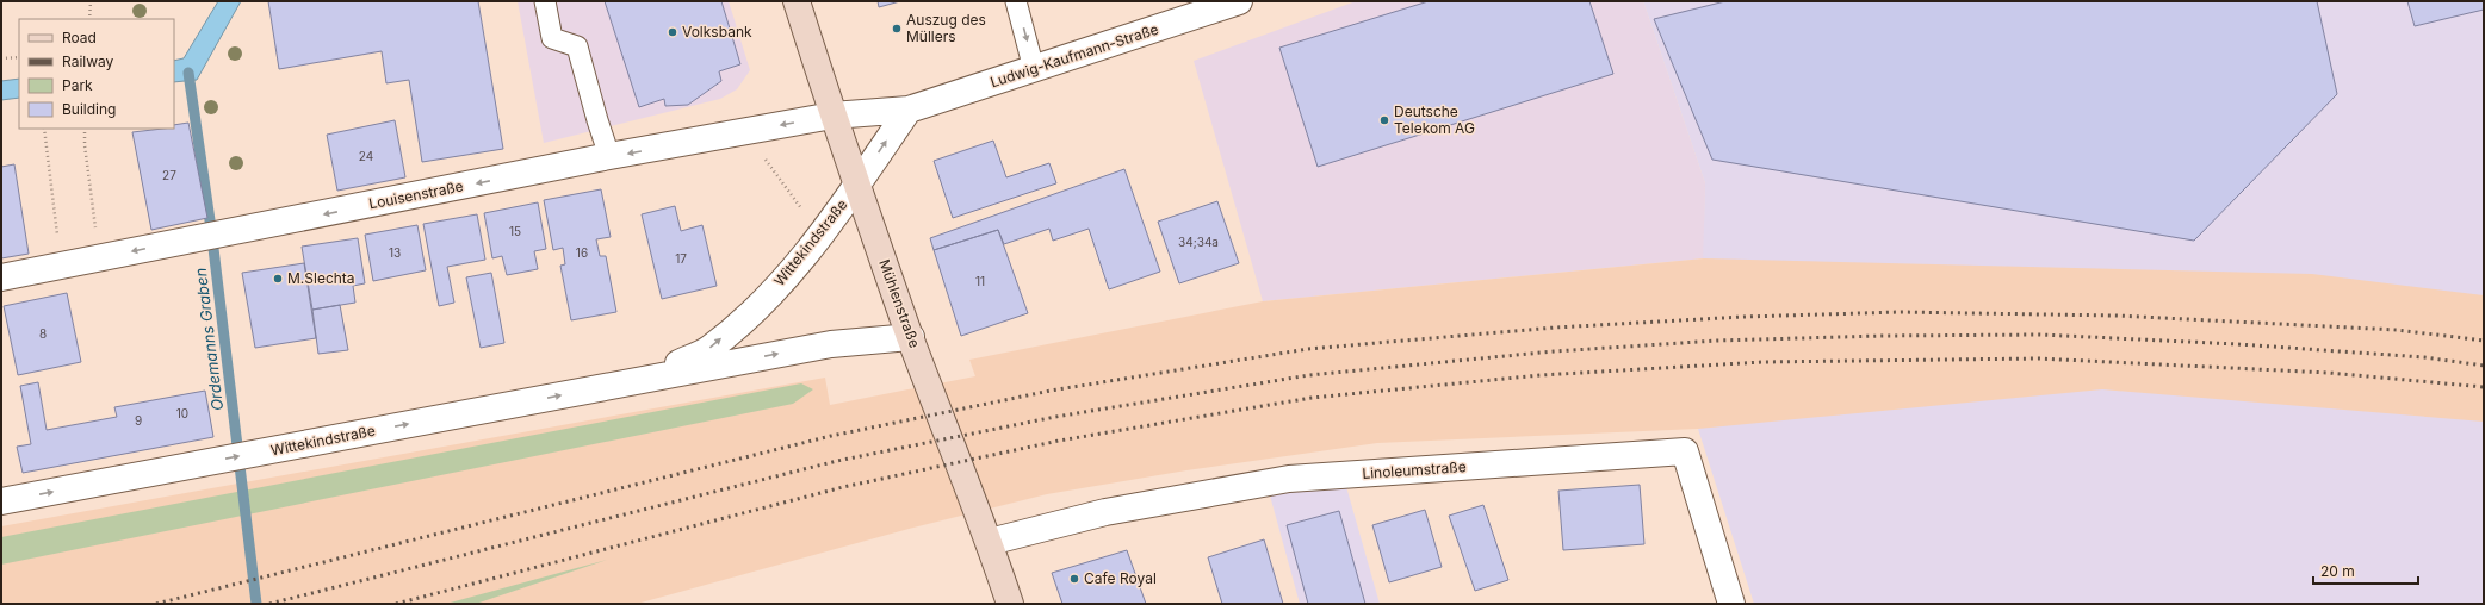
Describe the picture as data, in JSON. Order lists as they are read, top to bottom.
{
  "streets": {
    "main road": ["Mühlenstraße"],
    "street": [
      "Ludwig-Kaufmann-Straße",
      "Louisenstraße",
      "Wittekindstraße",
      "Linoleumstraße"
    ]
  },
  "crossings": [
    ["Ludwig-Kaufmann-Straße", "Louisenstraße"],
    ["Ludwig-Kaufmann-Straße", "Mühlenstraße"],
    ["Louisenstraße", "Mühlenstraße"],
    ["Wittekindstraße", "Mühlenstraße"],
    ["Mühlenstraße", "Linoleumstraße"]
  ],
  "one_way": ["Louisenstraße", "Wittekindstraße"],
  "water": ["Ordemanns Graben"],
  "places": [
    "Auszug des Müllers",
    "Volksbank",
    "Deutsche Telekom AG",
    "M.Slechta",
    "Cafe Royal"
  ],
  "house_numbers": [
    "24",
    "27",
    "15",
    "34;34a",
    "13",
    "16",
    "17",
    "11",
    "8",
    "10",
    "9"
  ],
  "legend": [
    "Road",
    "Railway",
    "Park",
    "Building"
  ],
  "scale_bar": "20 m"
}
